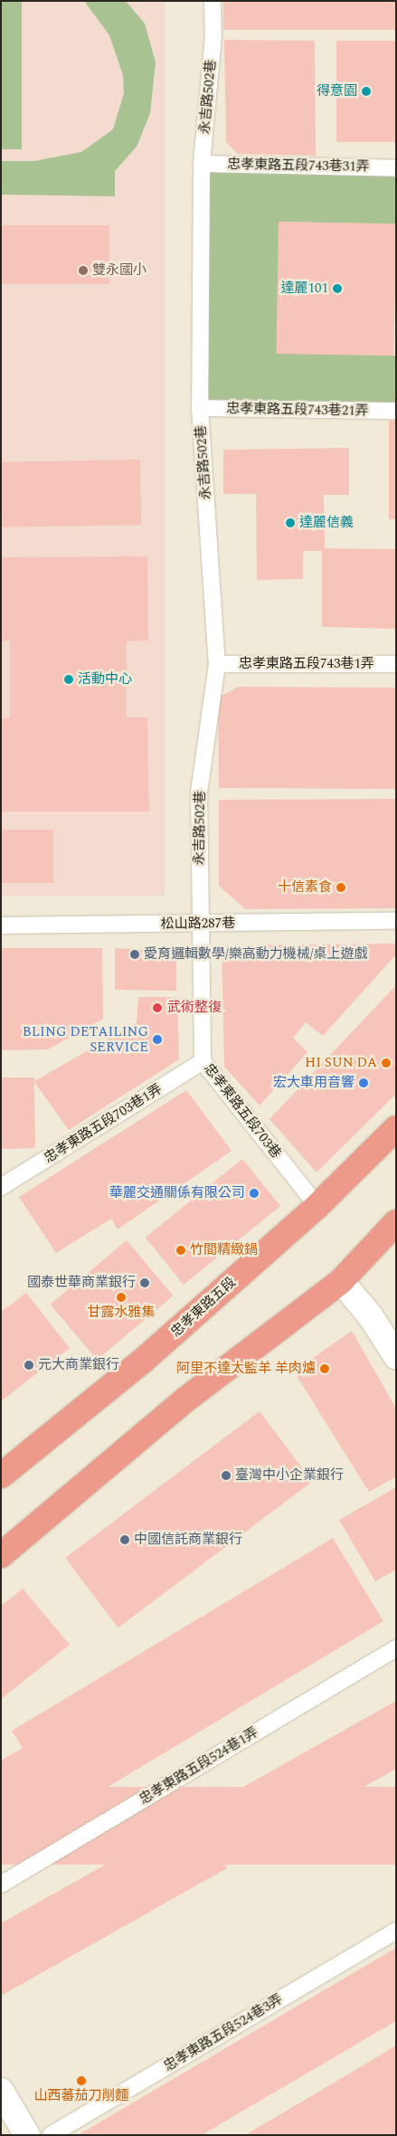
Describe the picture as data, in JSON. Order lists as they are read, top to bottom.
{
  "streets": {
    "main road": ["忠孝東路五段"],
    "lane": [
      "永吉路502巷",
      "忠孝東路五段743巷31弄",
      "忠孝東路五段743巷21弄",
      "忠孝東路五段743巷1弄",
      "松山路287巷",
      "忠孝東路五段703巷",
      "忠孝東路五段703巷1弄",
      "忠孝東路五段524巷1弄",
      "忠孝東路五段524巷3弄"
    ]
  },
  "crossings": [
    ["永吉路502巷", "忠孝東路五段743巷31弄"],
    ["永吉路502巷", "忠孝東路五段743巷21弄"],
    ["永吉路502巷", "忠孝東路五段743巷1弄"],
    ["永吉路502巷", "松山路287巷"],
    ["永吉路502巷", "忠孝東路五段703巷"],
    ["松山路287巷", "忠孝東路五段703巷"],
    ["忠孝東路五段703巷", "忠孝東路五段703巷1弄"],
    ["忠孝東路五段703巷", "忠孝東路五段"]
  ],
  "places": [
    "得意園",
    "雙永國小",
    "達麗101",
    "達麗信義",
    "活動中心",
    "十信素食",
    "愛育邏輯數學/樂高動力機械/桌上遊戲",
    "武術整復",
    "BLING DETAILING SERVICE",
    "HI SUN DA",
    "宏大車用音響",
    "華麗交通關係有限公司",
    "竹間精緻鍋",
    "國泰世華商業銀行",
    "甘露水雅集",
    "元大商業銀行",
    "阿里不達太監羊 羊肉爐",
    "臺灣中小企業銀行",
    "中國信託商業銀行",
    "山西蕃茄刀削麵"
  ]
}
